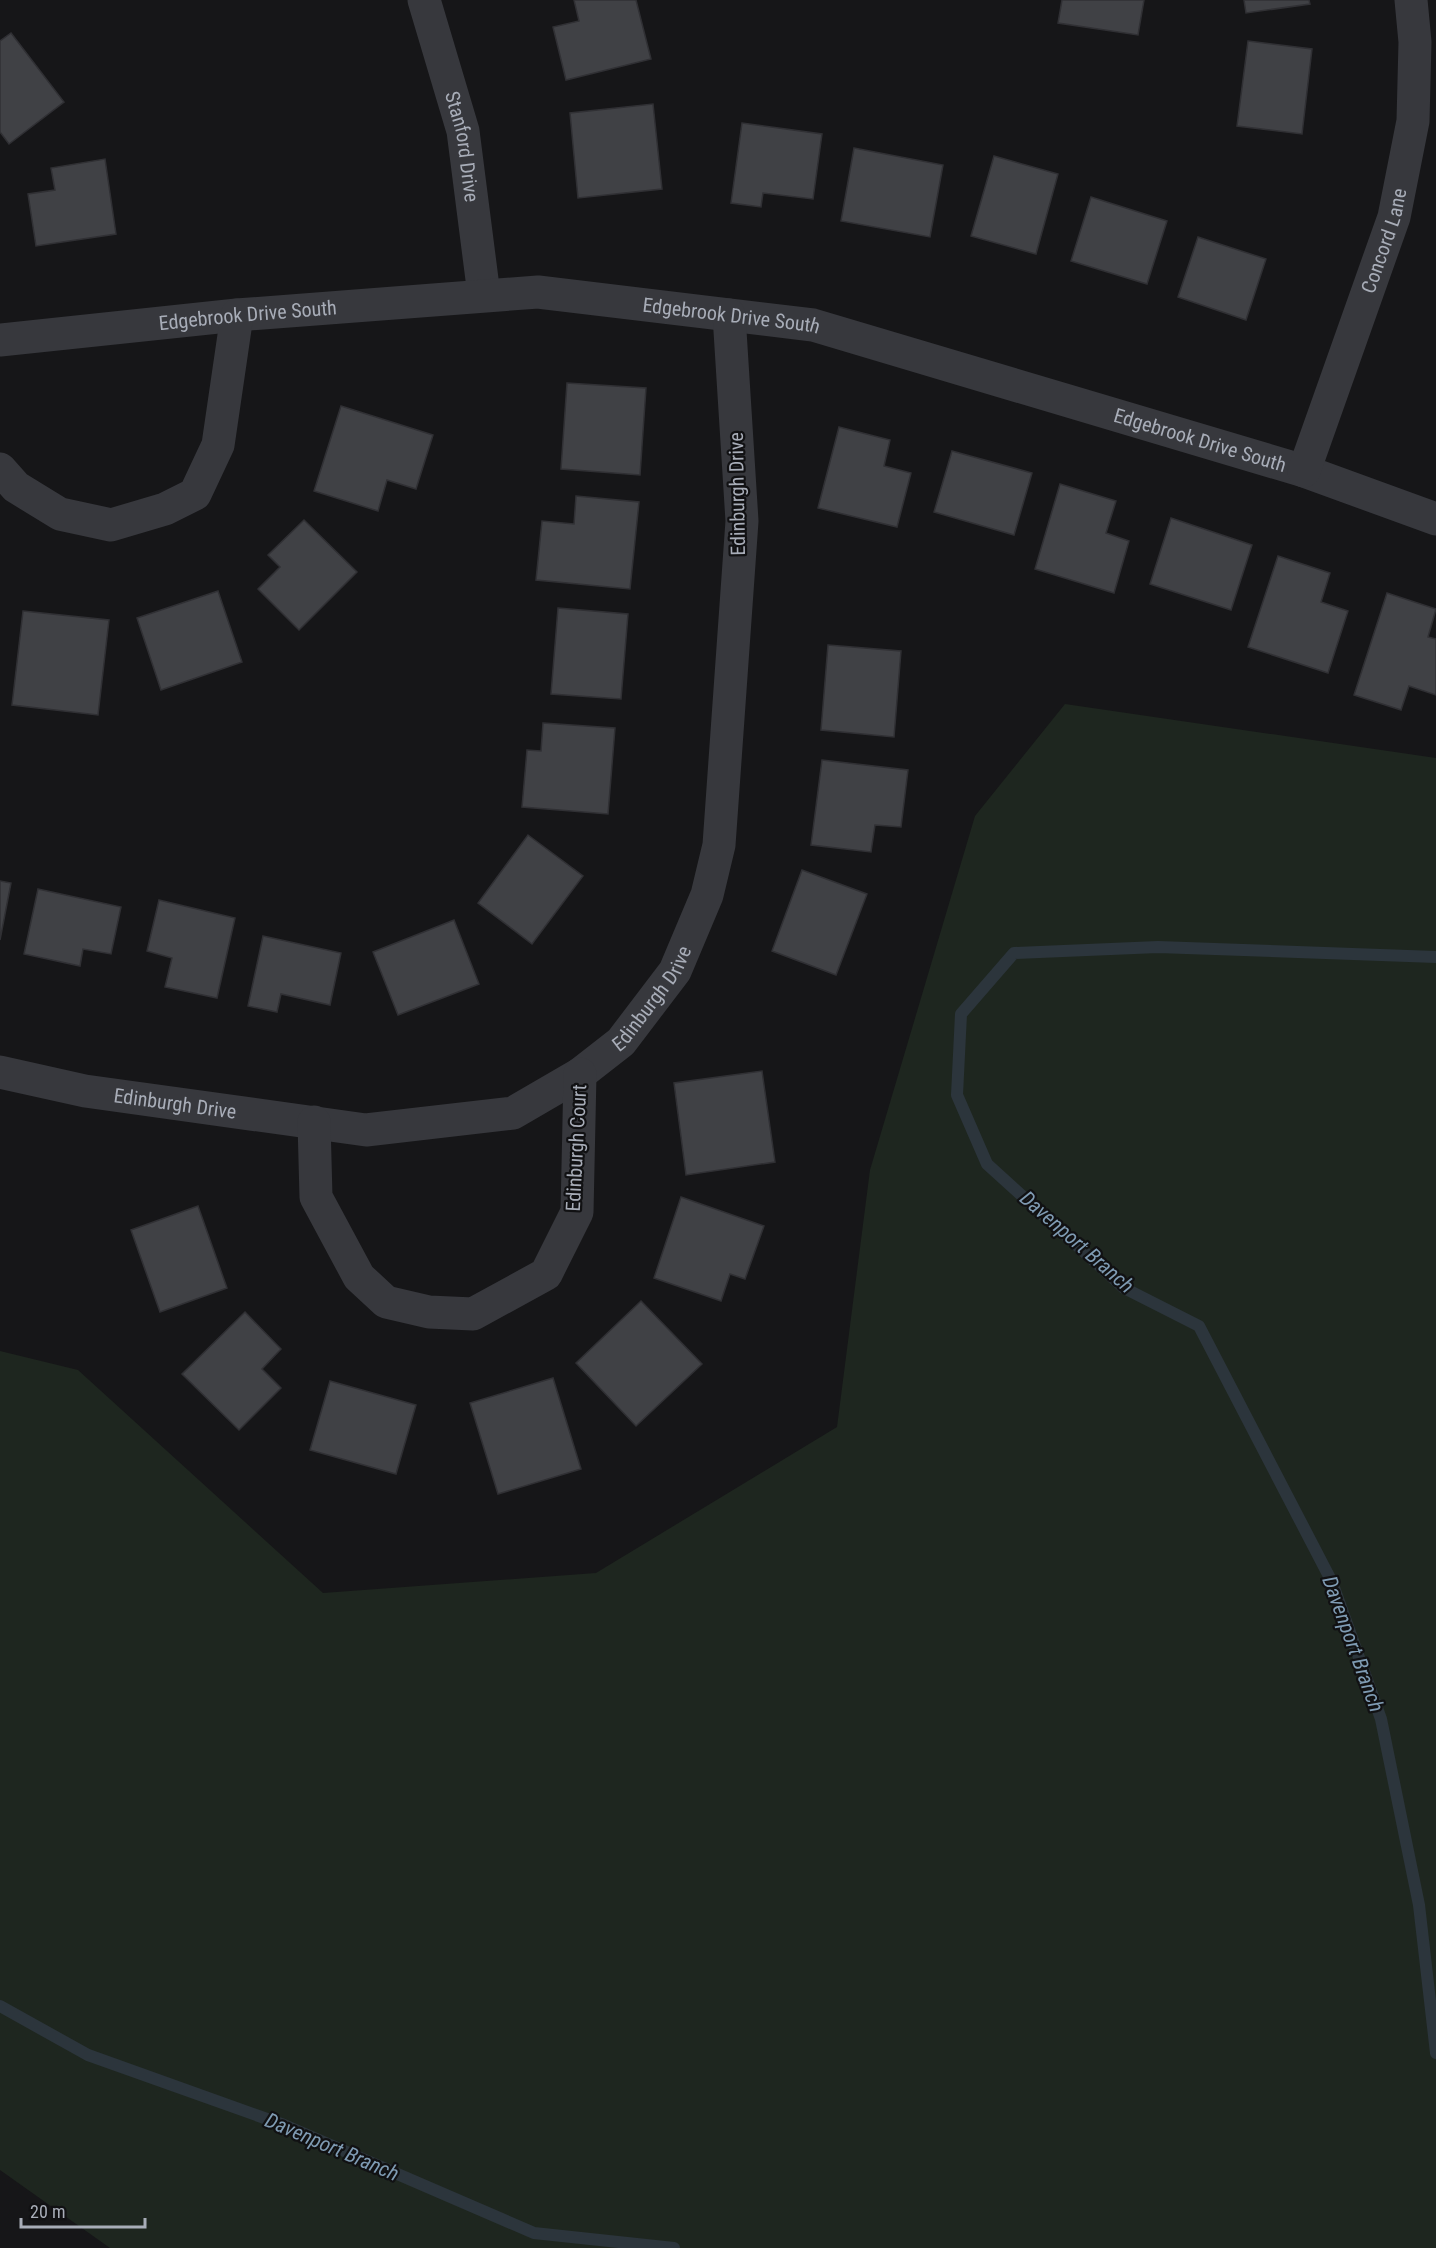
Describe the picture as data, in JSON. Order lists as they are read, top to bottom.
{
  "streets": {
    "street": [
      "Stanford Drive",
      "Concord Lane",
      "Edgebrook Drive South",
      "Edinburgh Drive",
      "Edinburgh Court"
    ]
  },
  "crossings": [
    ["Stanford Drive", "Edgebrook Drive South"],
    ["Concord Lane", "Edgebrook Drive South"],
    ["Edgebrook Drive South", "Edinburgh Drive"],
    ["Edinburgh Drive", "Edinburgh Court"]
  ],
  "water": ["Davenport Branch"],
  "scale_bar": "20 m"
}
